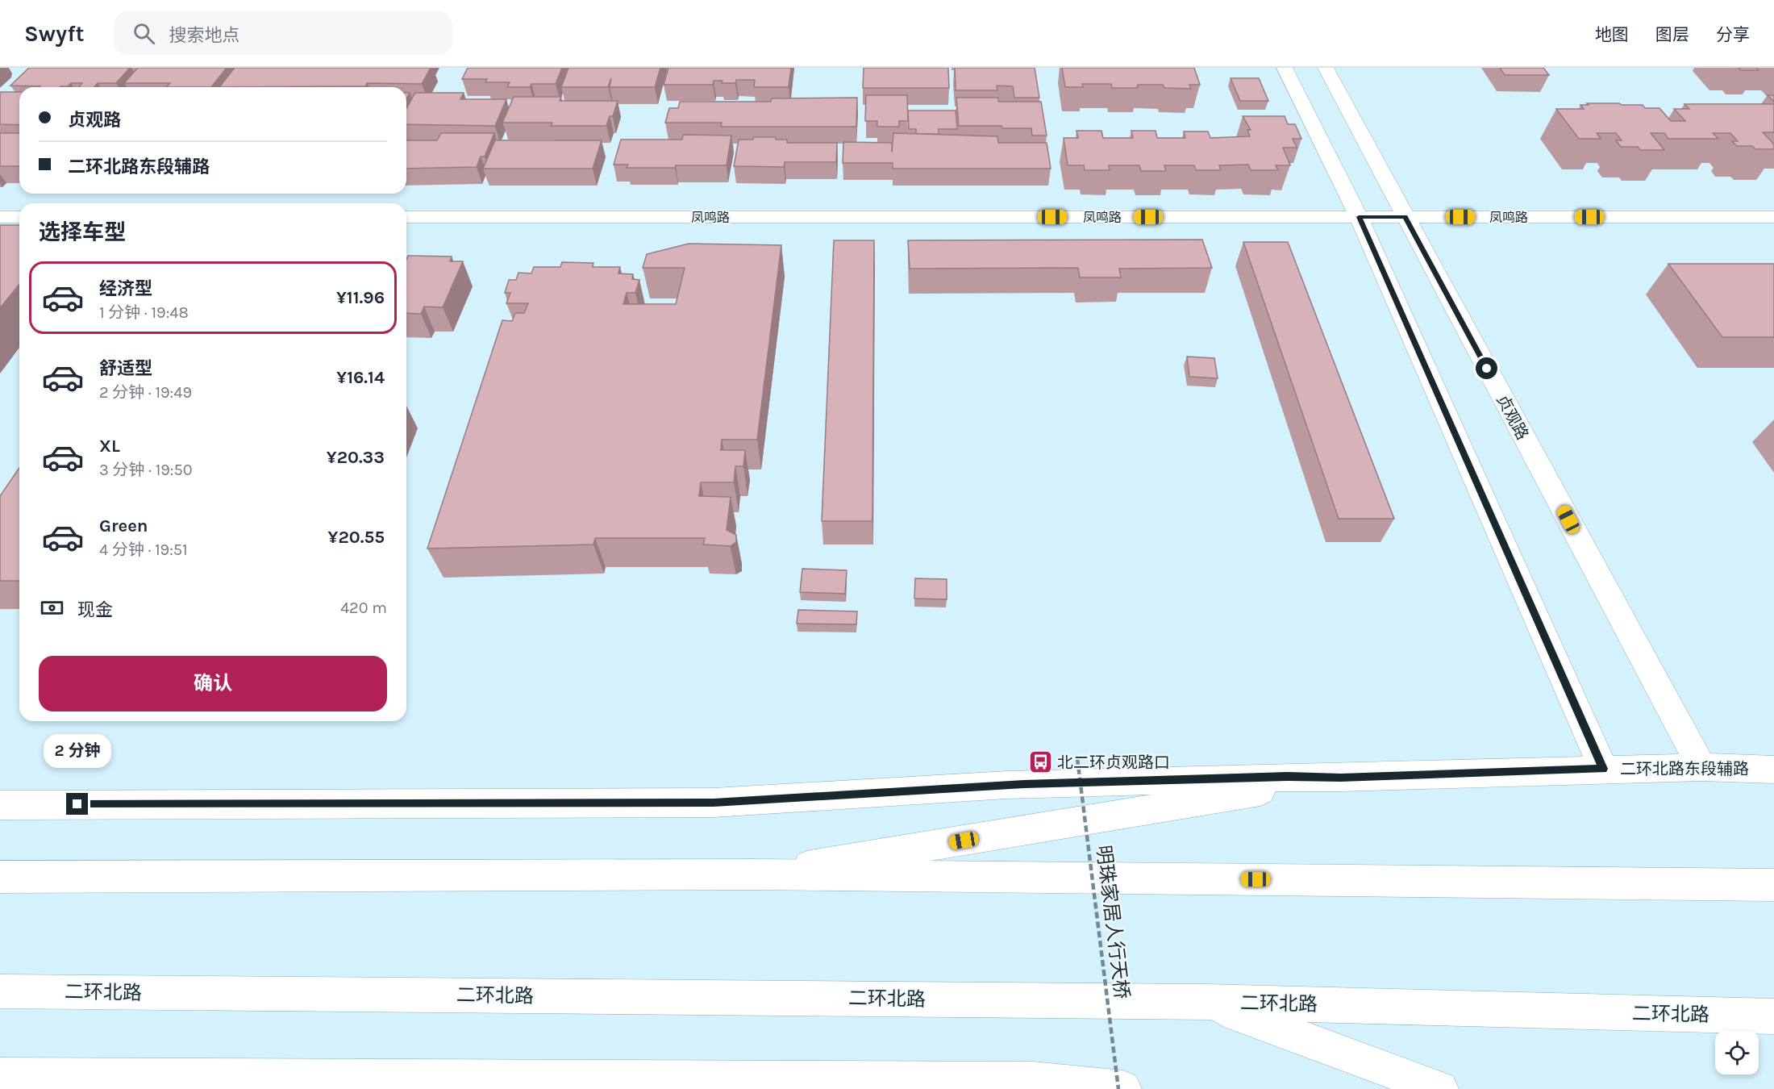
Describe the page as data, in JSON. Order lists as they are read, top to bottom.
{
  "streets": {
    "main road": [
      "凤鸣路",
      "贞观路",
      "二环北路东段辅路",
      "二环北路"
    ],
    "path": ["明珠家居人行天桥"]
  },
  "crossings": [
    ["凤鸣路", "贞观路"],
    ["贞观路", "二环北路东段辅路"]
  ],
  "places": {
    "bus stop": ["北二环贞观路口"]
  },
  "page": {
    "header": "Swyft",
    "search": "搜索地点",
    "nav": ["地图", "图层", "分享"],
    "banner": ["贞观路", "二环北路东段辅路"],
    "heading": "选择车型",
    "list": [
      {
        "name": "经济型",
        "note": "1 分钟 · 19:48",
        "value": "¥11.96"
      },
      {
        "name": "舒适型",
        "note": "2 分钟 · 19:49",
        "value": "¥16.14"
      },
      {
        "name": "XL",
        "note": "3 分钟 · 19:50",
        "value": "¥20.33"
      },
      {
        "name": "Green",
        "note": "4 分钟 · 19:51",
        "value": "¥20.55"
      }
    ],
    "pay": ["现金", "420 m"],
    "buttons": "确认",
    "bubble": "2 分钟"
  }
}
